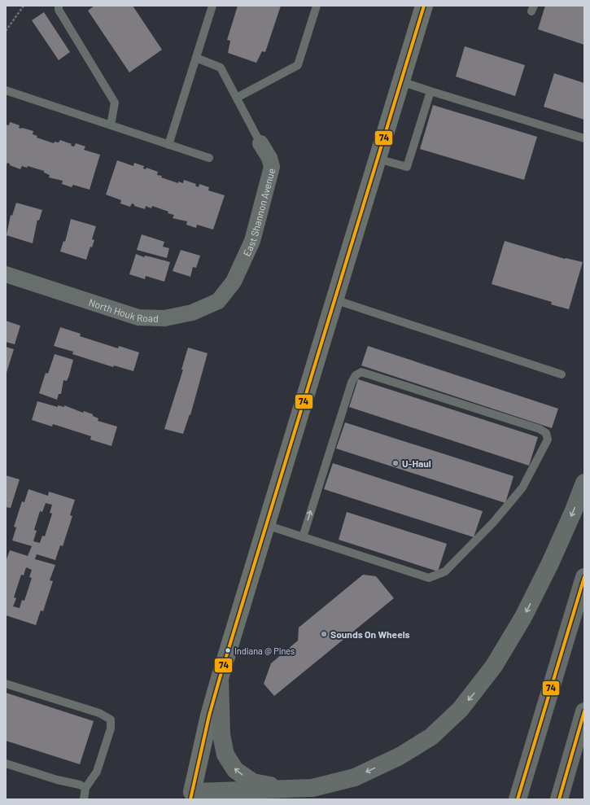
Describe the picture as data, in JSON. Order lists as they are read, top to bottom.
{
  "streets": {
    "street": ["East Shannon Avenue", "North Houk Road"]
  },
  "crossings": [
    ["East Shannon Avenue", "North Houk Road"]
  ],
  "places": ["U-Haul", "Sounds On Wheels", "Indiana @ Pines"],
  "lines": ["transit line 74"]
}
